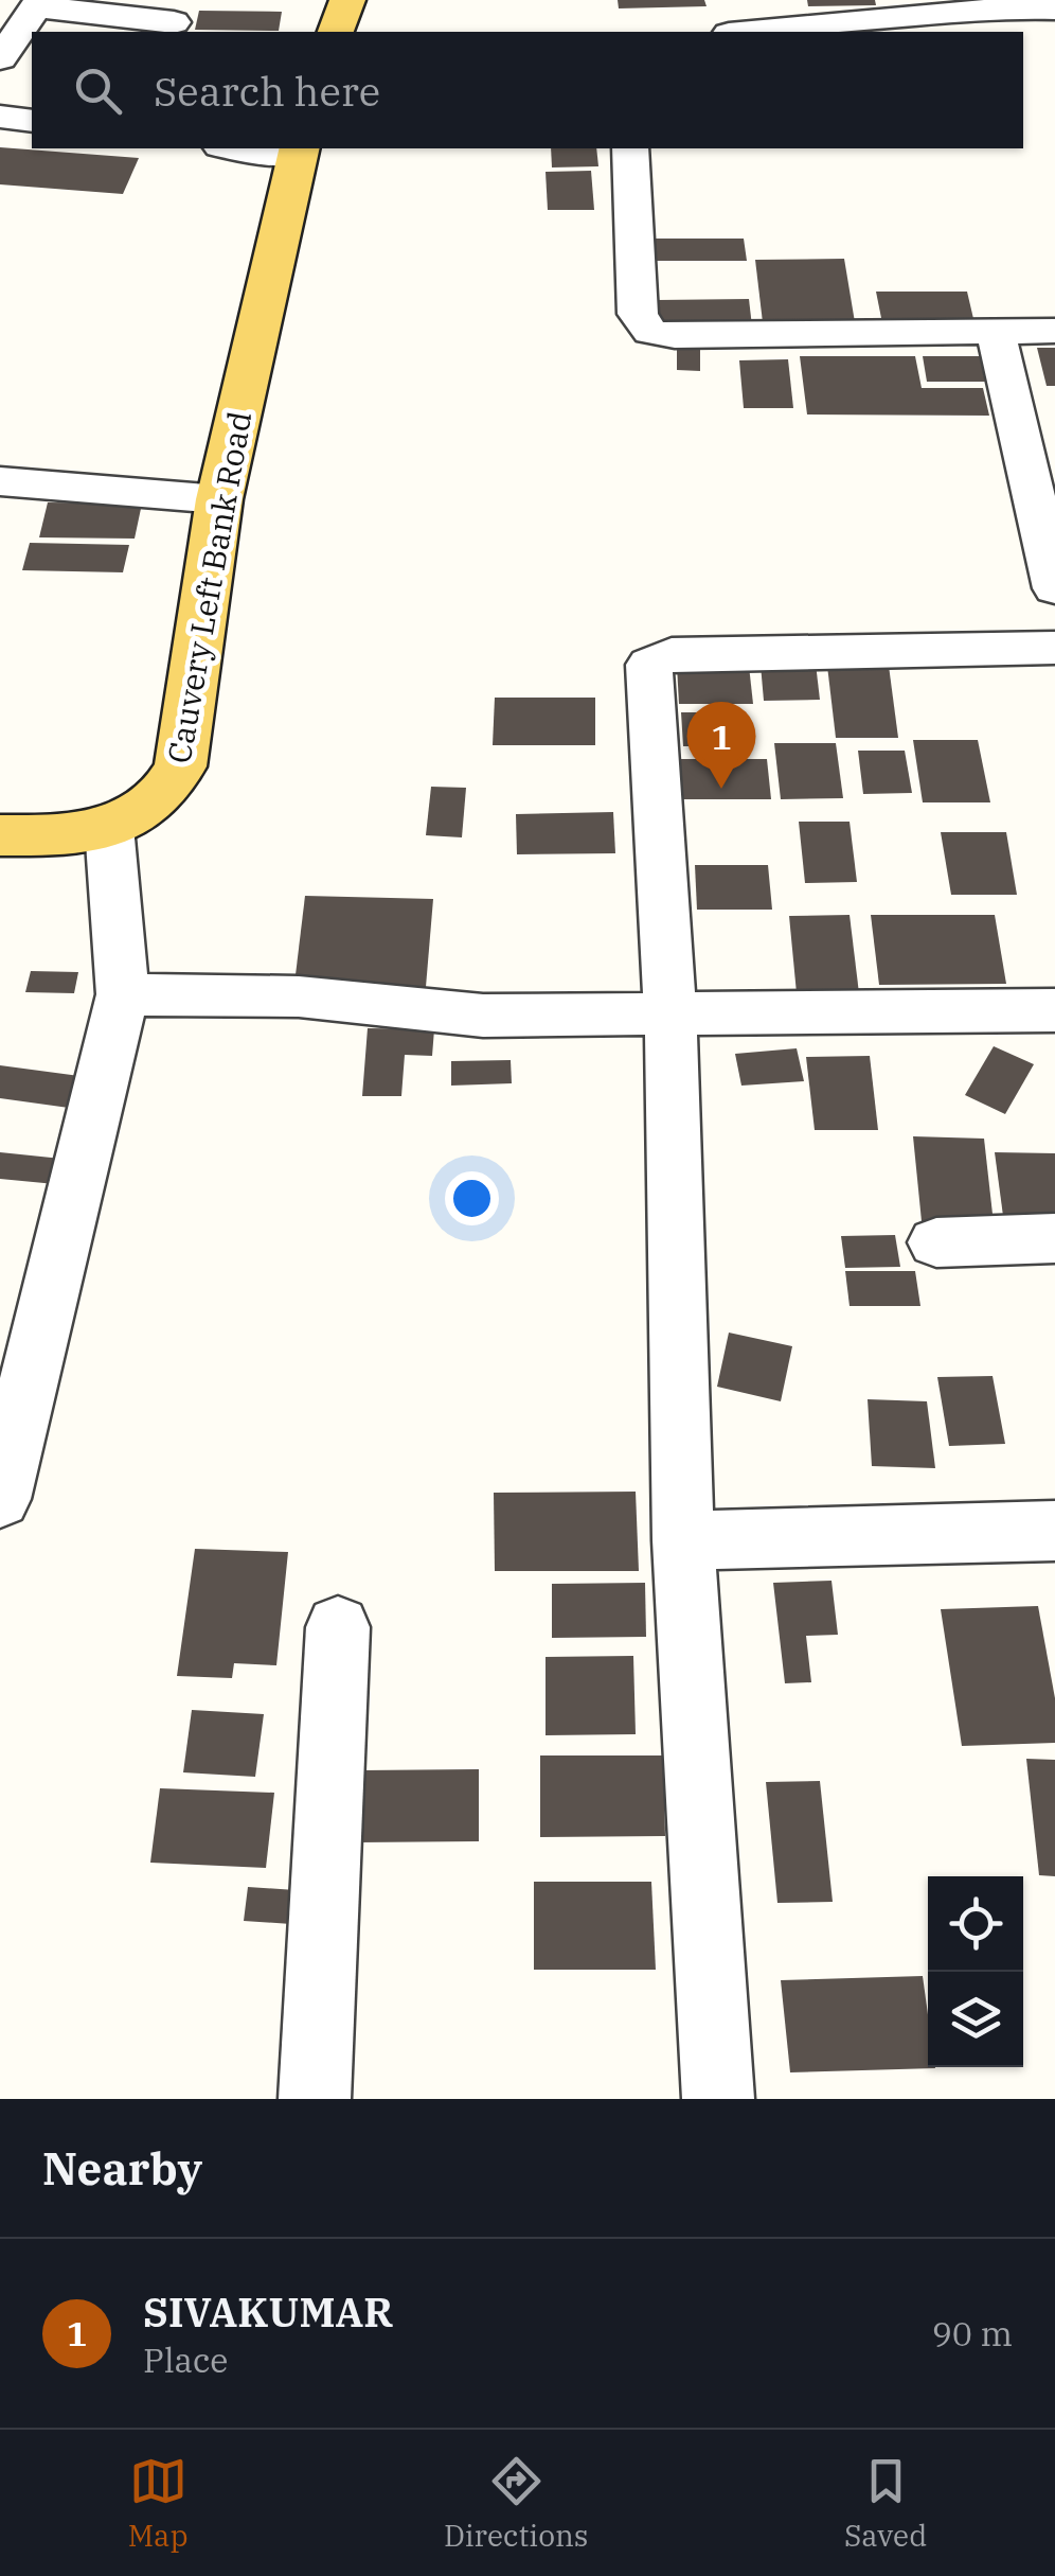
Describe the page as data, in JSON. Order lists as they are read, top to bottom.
{
  "streets": {
    "main road": ["Cauvery Left Bank Road"]
  },
  "page": {
    "search": "Search here",
    "pins": "1",
    "heading": "Nearby",
    "list": [
      {
        "mark": "1",
        "name": "SIVAKUMAR",
        "note": "Place",
        "value": "90 m"
      }
    ],
    "nav": ["Map", "Directions", "Saved"]
  }
}
